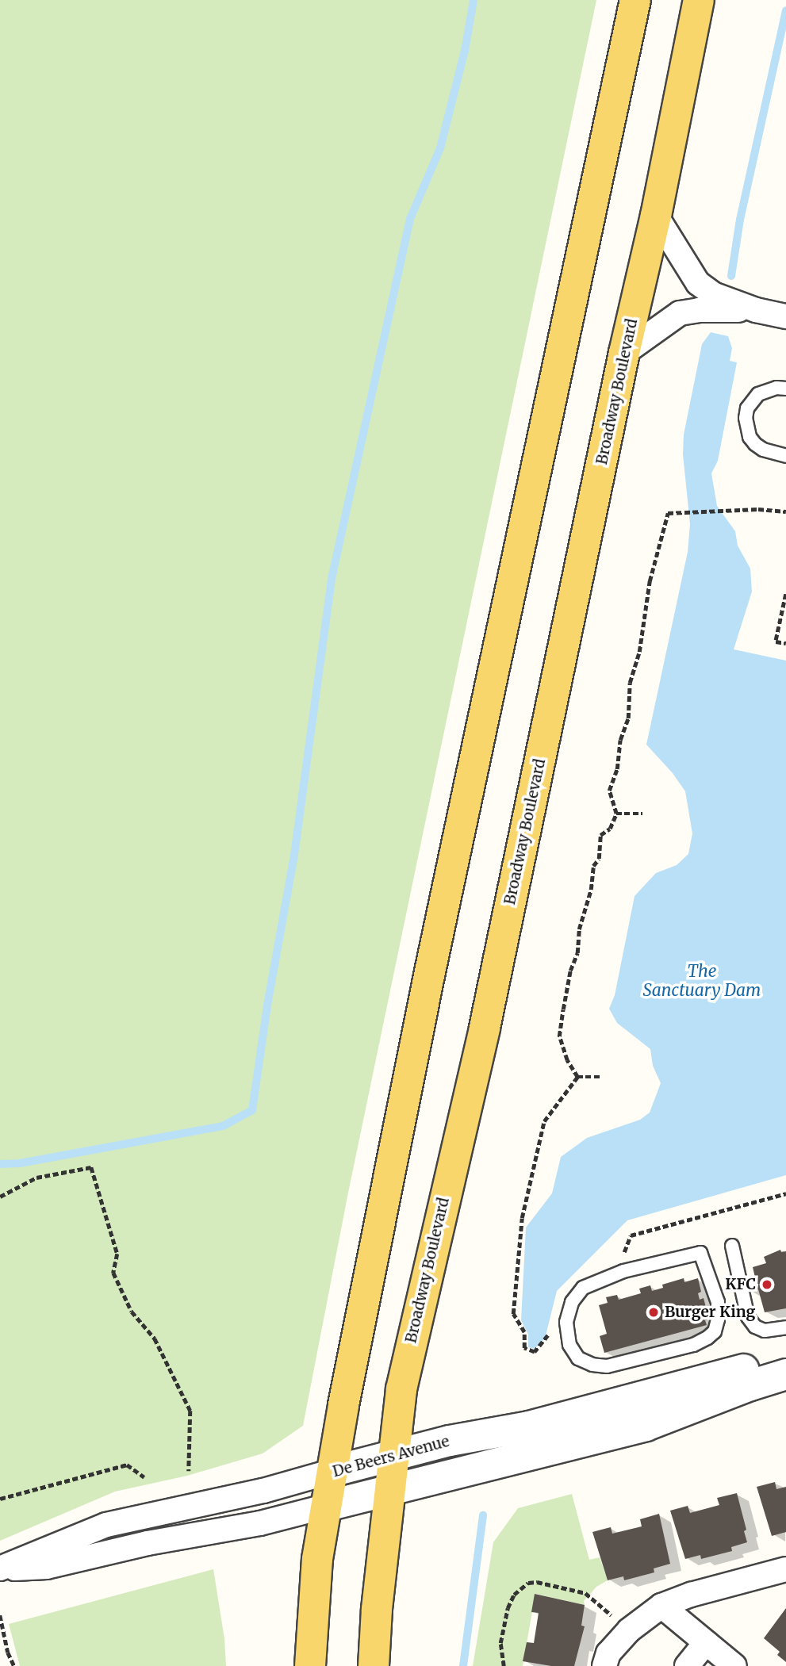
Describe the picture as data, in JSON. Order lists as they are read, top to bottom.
{
  "streets": {
    "main road": ["Broadway Boulevard"],
    "street": ["De Beers Avenue"]
  },
  "crossings": [
    ["Broadway Boulevard", "De Beers Avenue"]
  ],
  "water": ["The Sanctuary Dam"],
  "places": ["KFC", "Burger King"]
}
